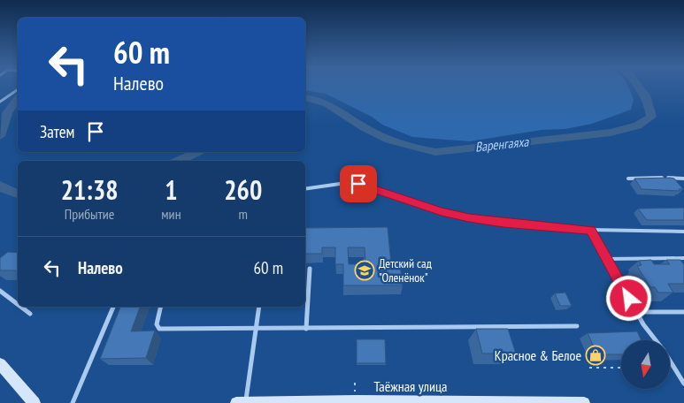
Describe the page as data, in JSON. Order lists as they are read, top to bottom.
{
  "streets": {
    "street": ["Таёжная улица"]
  },
  "water": ["Варенгаяха"],
  "places": {
    "school or university": ["Детский сад \"Оленёнок\""],
    "shop": ["Красное & Белое"]
  },
  "north": "bottom",
  "page": {
    "turn": ["60 m", "Налево"],
    "then": "Затем",
    "eta": [
      "21:38",
      "Прибытие",
      "1",
      "мин",
      "260",
      "m"
    ],
    "list": [
      {
        "name": "Налево",
        "value": "60 m"
      }
    ]
  }
}
